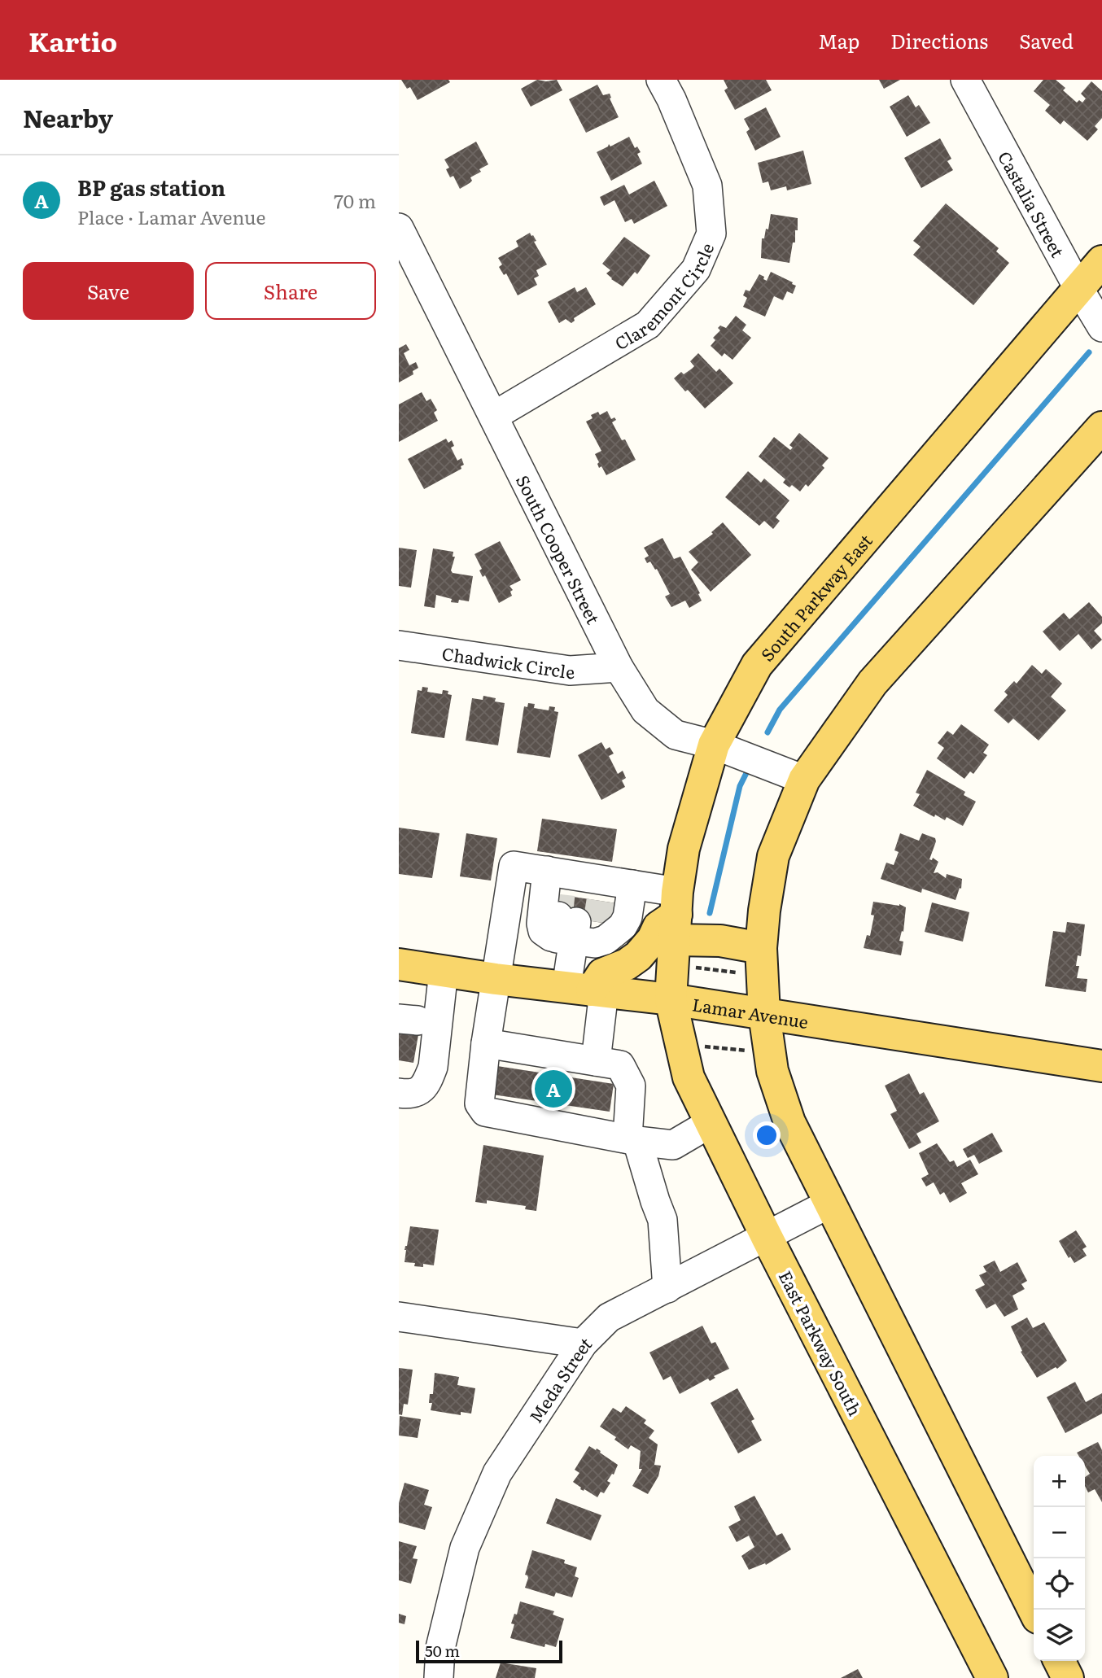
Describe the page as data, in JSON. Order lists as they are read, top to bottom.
{
  "streets": {
    "main road": ["South Parkway East", "Lamar Avenue", "East Parkway South"],
    "street": [
      "Castalia Street",
      "Claremont Circle",
      "South Cooper Street",
      "Chadwick Circle",
      "Meda Street"
    ]
  },
  "crossings": [
    ["Castalia Street", "South Parkway East"],
    ["Claremont Circle", "South Cooper Street"],
    ["South Cooper Street", "South Parkway East"],
    ["South Cooper Street", "Chadwick Circle"],
    ["South Parkway East", "Lamar Avenue"],
    ["South Parkway East", "East Parkway South"],
    ["Lamar Avenue", "East Parkway South"],
    ["East Parkway South", "Meda Street"]
  ],
  "scale_bar": "50 m",
  "page": {
    "header": "Kartio",
    "nav": ["Map", "Directions", "Saved"],
    "heading": "Nearby",
    "list": [
      {
        "mark": "A",
        "name": "BP gas station",
        "note": "Place · Lamar Avenue",
        "value": "70 m"
      }
    ],
    "buttons": ["Save", "Share"],
    "pins": "A",
    "map_buttons": ["+", "−"],
    "scale": "50 m"
  }
}
